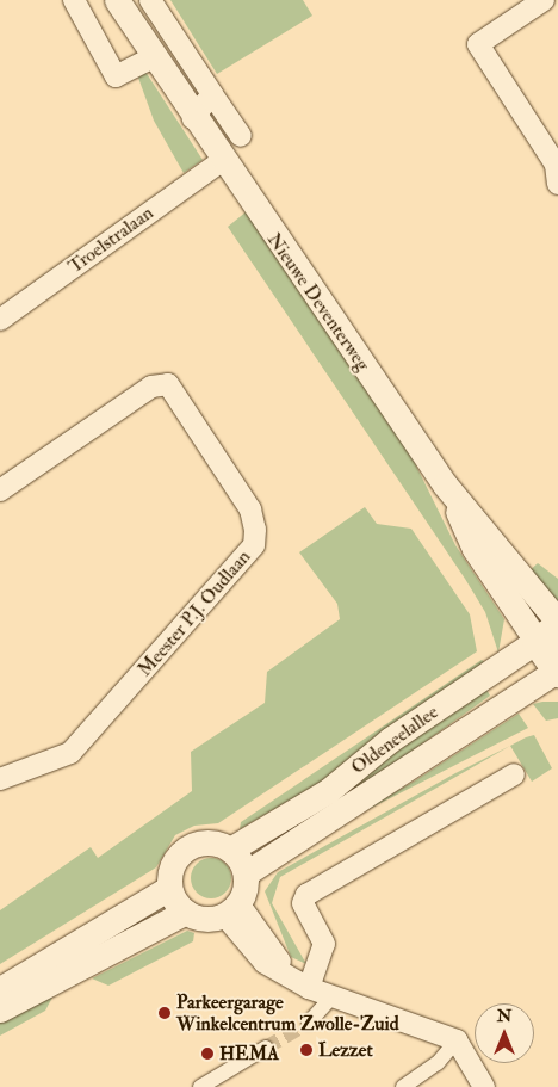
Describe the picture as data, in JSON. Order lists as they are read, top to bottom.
{
  "streets": {
    "main road": ["Nieuwe Deventerweg"],
    "street": ["Troelstralaan", "Meester P.J. Oudlaan", "Oldeneelallee"]
  },
  "crossings": [
    ["Troelstralaan", "Nieuwe Deventerweg"],
    ["Nieuwe Deventerweg", "Oldeneelallee"]
  ],
  "places": ["Parkeergarage Winkelcentrum Zwolle-Zuid", "Lezzet", "HEMA"],
  "north": "top"
}
